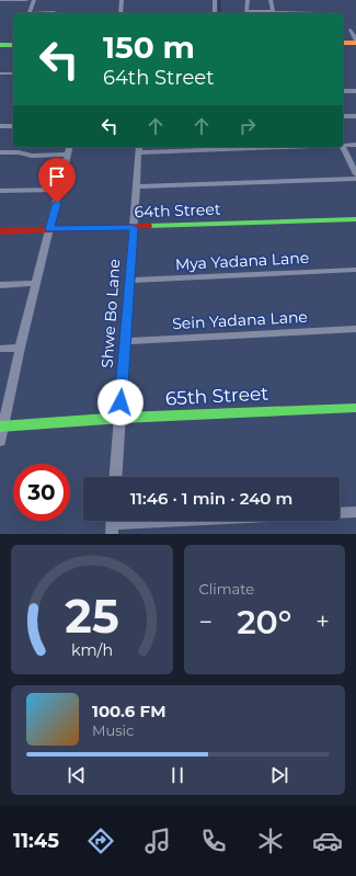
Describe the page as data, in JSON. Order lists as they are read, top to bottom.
{
  "streets": {
    "street": [
      "64th Street",
      "Mya Yadana Lane",
      "Shwe Bo Lane",
      "Sein Yadana Lane",
      "65th Street"
    ]
  },
  "crossings": [
    ["64th Street", "Shwe Bo Lane"],
    ["Mya Yadana Lane", "Shwe Bo Lane"],
    ["Shwe Bo Lane", "Sein Yadana Lane"],
    ["Shwe Bo Lane", "65th Street"]
  ],
  "page": {
    "turn": ["150 m", "64th Street"],
    "limit": "30",
    "trip": "11:46 · 1 min · 240 m",
    "tile": "Climate",
    "heat": ["−", "20°", "+"],
    "song": ["100.6 FM", "Music"],
    "tabs": "11:45",
    "gauge": ["25", "km/h"]
  }
}
